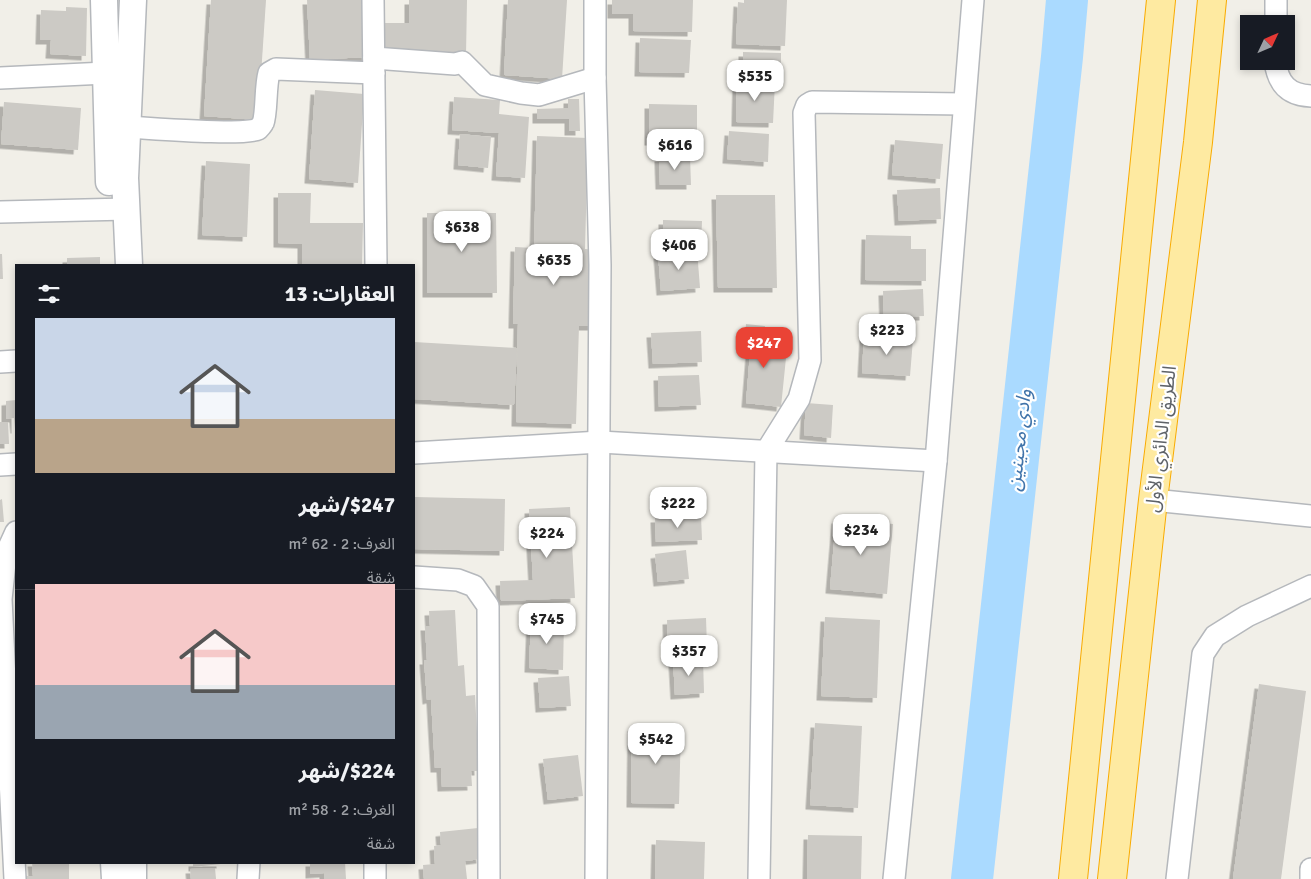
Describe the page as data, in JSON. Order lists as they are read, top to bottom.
{
  "streets": {
    "highway": ["الطريق الدائري الأول"]
  },
  "water": ["وادي مجينين"],
  "north": "top right",
  "page": {
    "price": [
      "$535",
      "$616",
      "$638",
      "$406",
      "$635",
      "$223",
      "$247",
      "$222",
      "$234",
      "$224",
      "$745",
      "$357",
      "$542"
    ],
    "heading": "العقارات: 13",
    "list": [
      {
        "name": "$247/شهر",
        "note": "الغرف: 2 · 62 m² · شقة"
      },
      {
        "name": "$224/شهر",
        "note": "الغرف: 2 · 58 m² · شقة"
      }
    ]
  }
}
